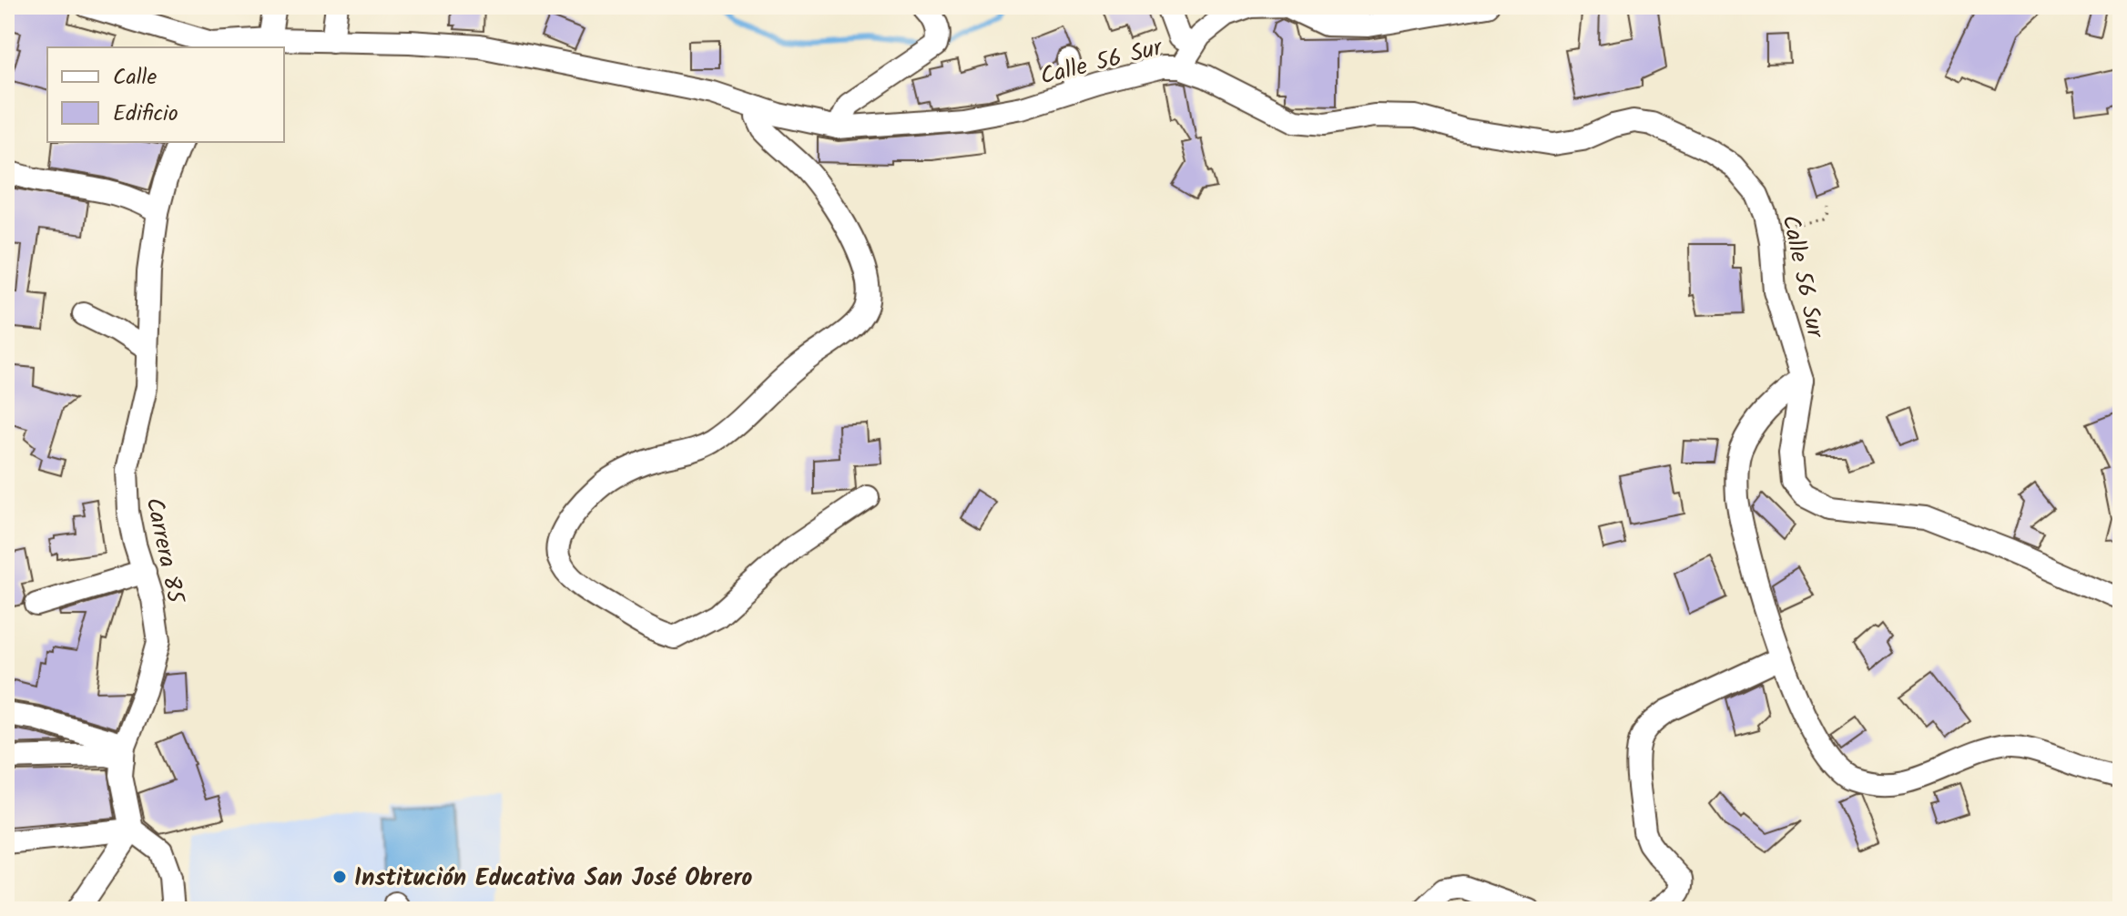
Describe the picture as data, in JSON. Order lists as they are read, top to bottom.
{
  "streets": {
    "street": ["Calle 56 Sur", "Carrera 85"]
  },
  "places": ["Institución Educativa San José Obrero"],
  "legend": ["Calle", "Edificio"]
}
